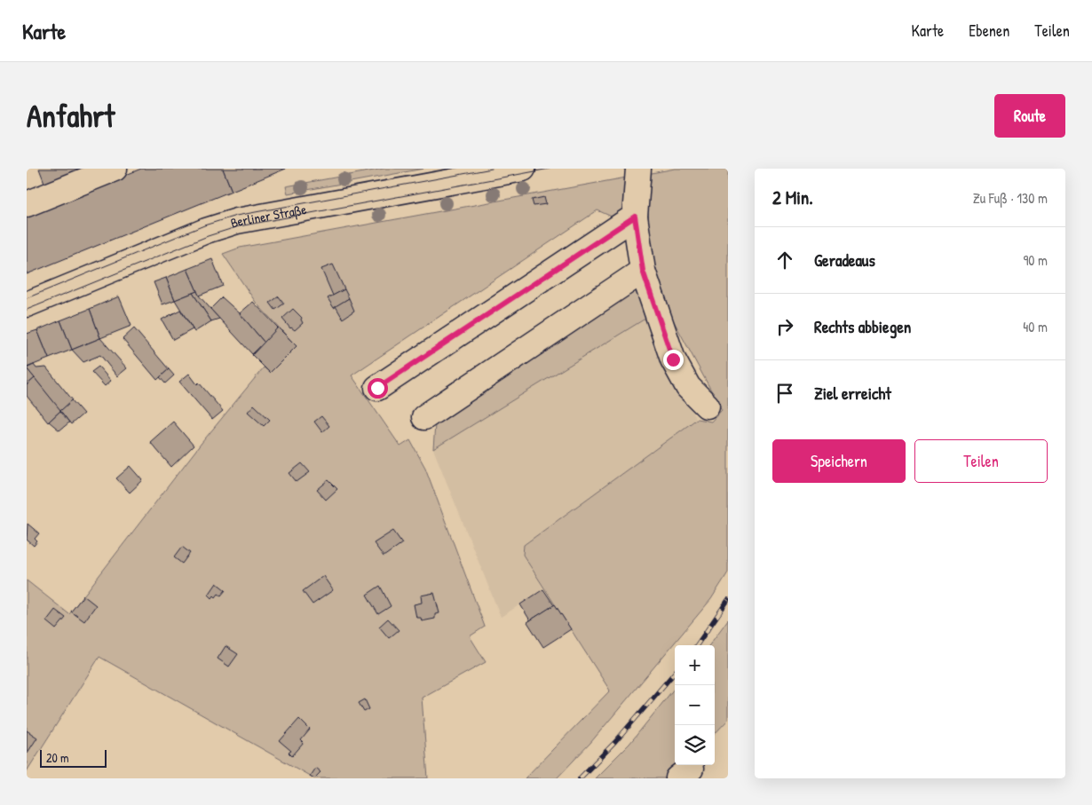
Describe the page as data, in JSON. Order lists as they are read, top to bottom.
{
  "streets": {
    "main road": ["Berliner Straße"]
  },
  "scale_bar": "20 m",
  "page": {
    "header": "Karte",
    "nav": ["Karte", "Ebenen", "Teilen"],
    "buttons": [
      "Route",
      ["Speichern", "Teilen"]
    ],
    "title": "Anfahrt",
    "heading": ["2 Min.", "Zu Fuß · 130 m"],
    "list": [
      ["Geradeaus", "90 m"],
      ["Rechts abbiegen", "40 m"],
      "Ziel erreicht"
    ],
    "map_buttons": ["+", "−"],
    "scale": "20 m"
  }
}
